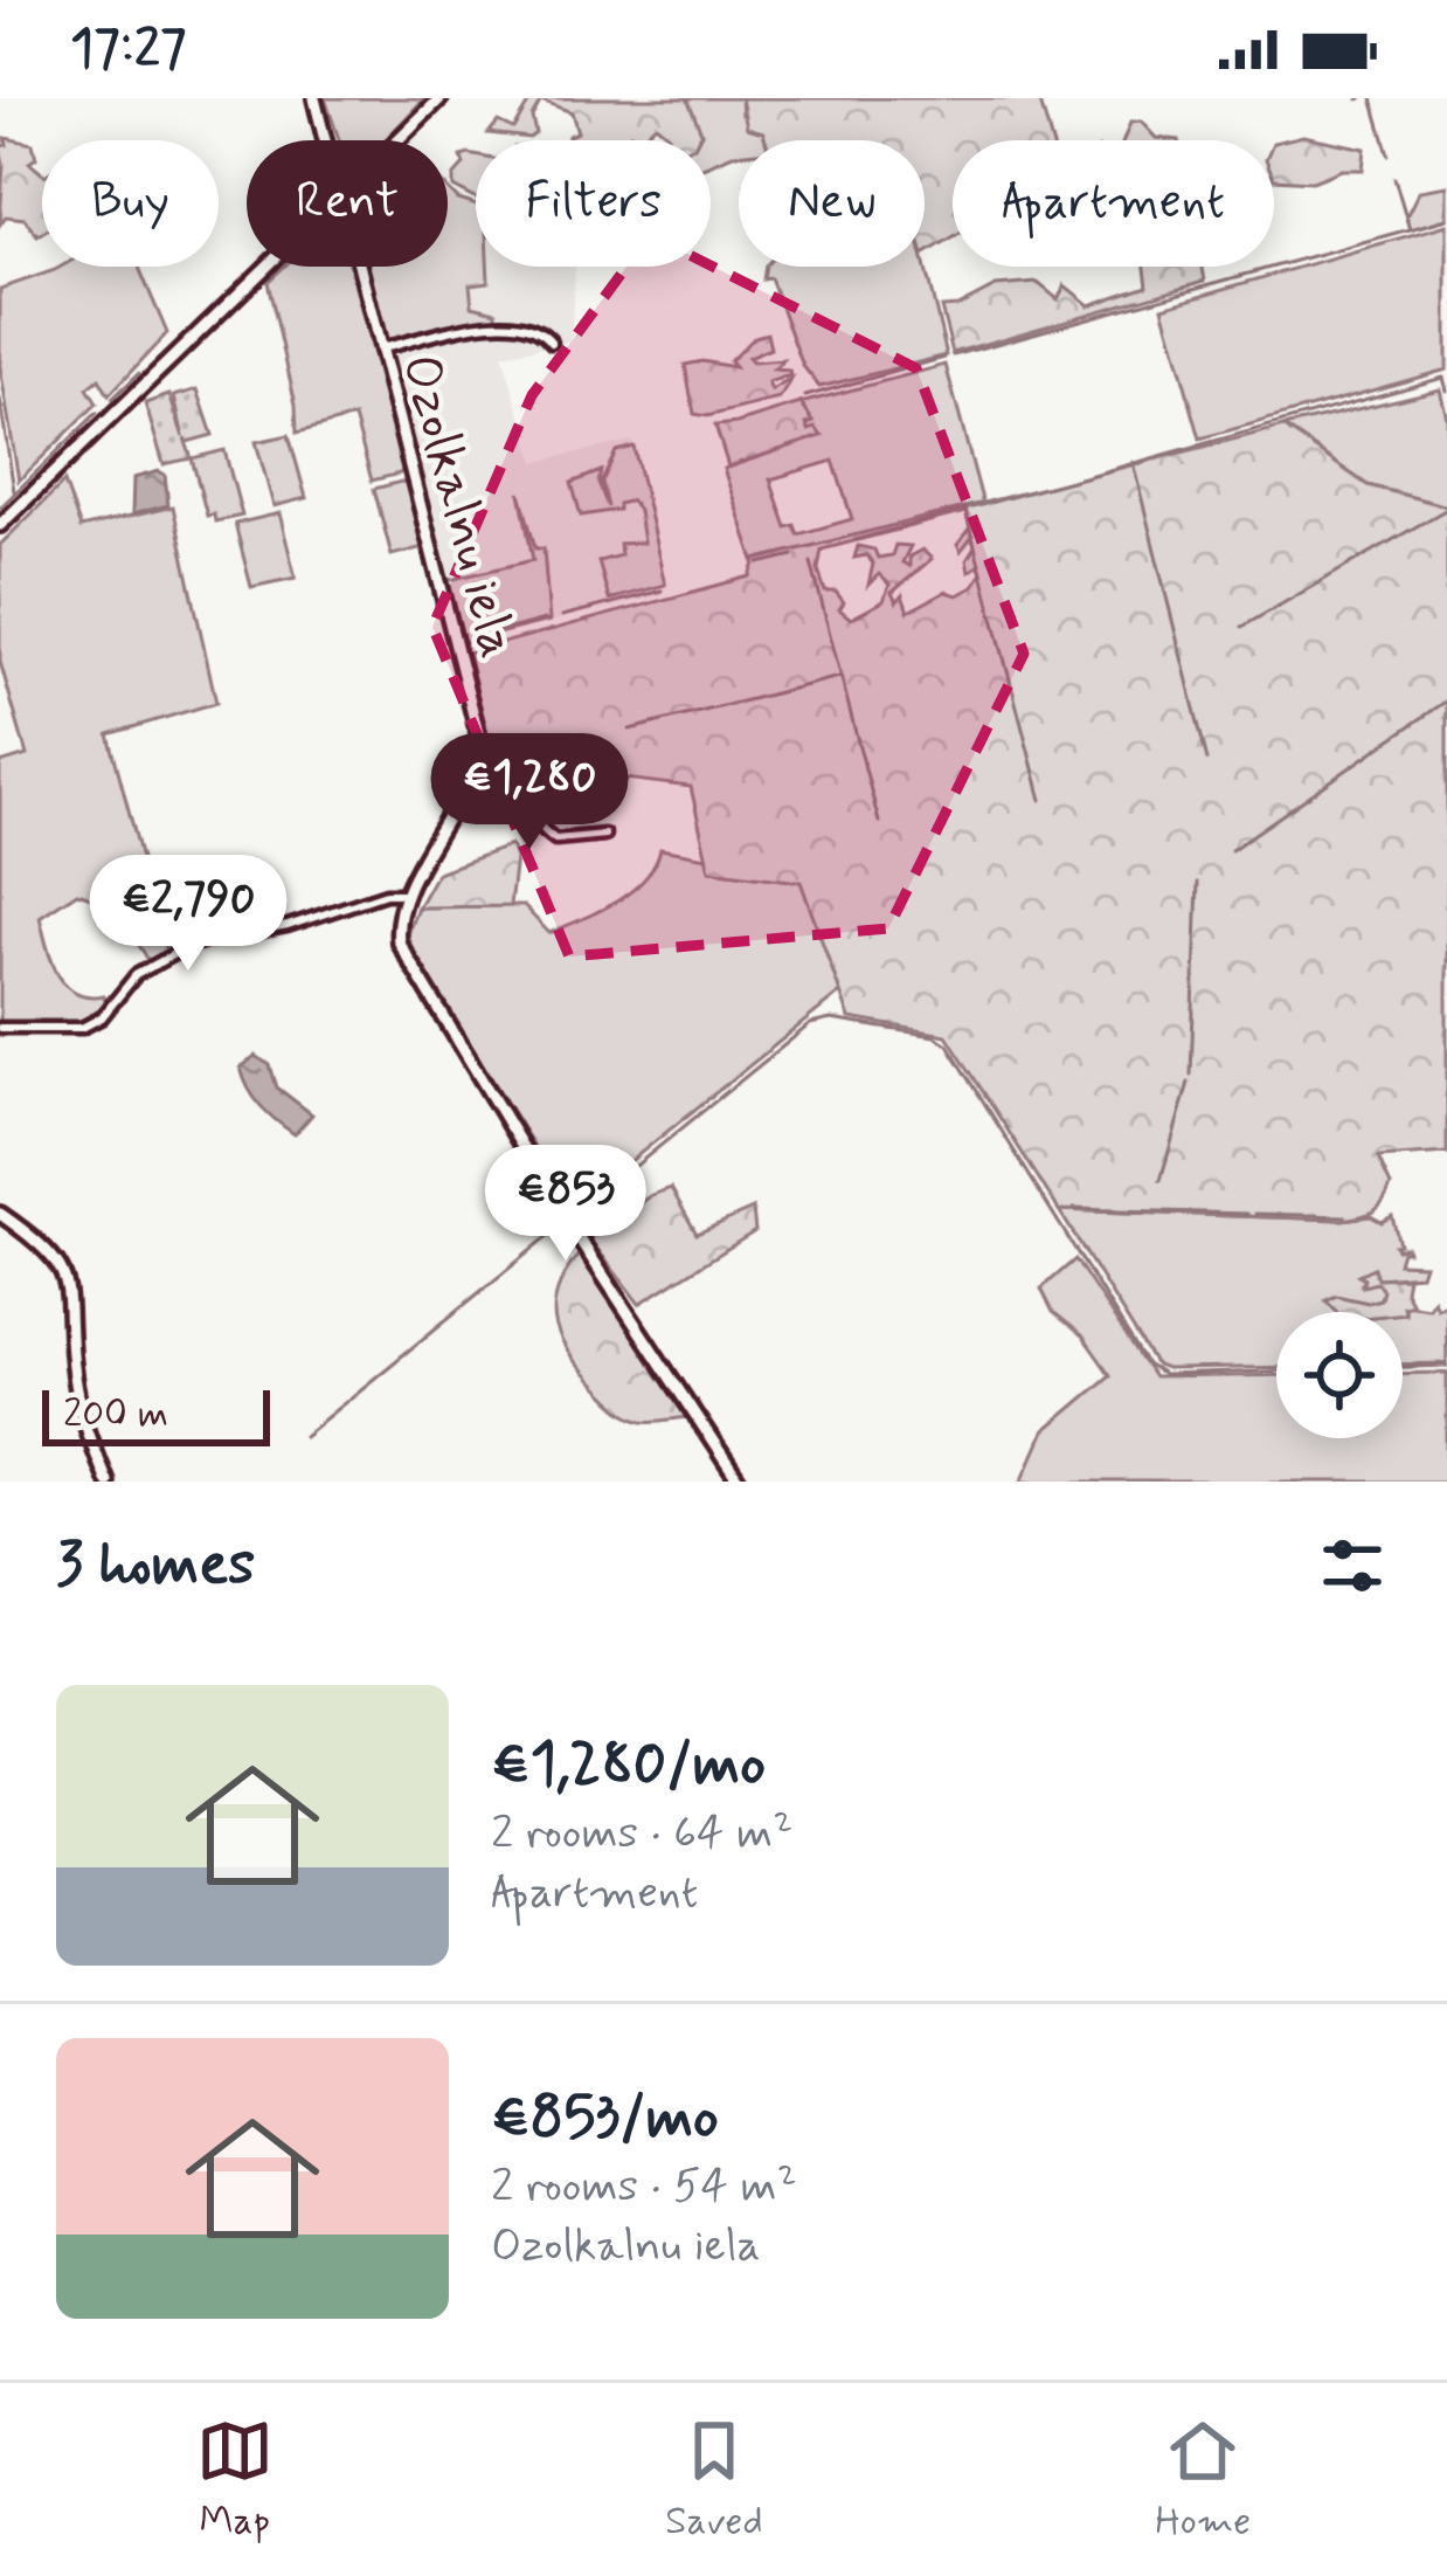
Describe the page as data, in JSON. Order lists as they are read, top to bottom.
{
  "streets": {
    "street": ["Ozolkalnu iela"]
  },
  "scale_bar": "200 m",
  "page": {
    "status": "17:27",
    "chip": [
      "Buy",
      "Rent",
      "Filters",
      "New",
      "Apartment"
    ],
    "price": ["€1,280", "€2,790", "€853"],
    "scale": "200 m",
    "heading": "3 homes",
    "list": [
      {
        "name": "€1,280/mo",
        "note": "2 rooms · 64 m² · Apartment"
      },
      {
        "name": "€853/mo",
        "note": "2 rooms · 54 m² · Ozolkalnu iela"
      }
    ],
    "tabs": ["Map", "Saved", "Home"]
  }
}
